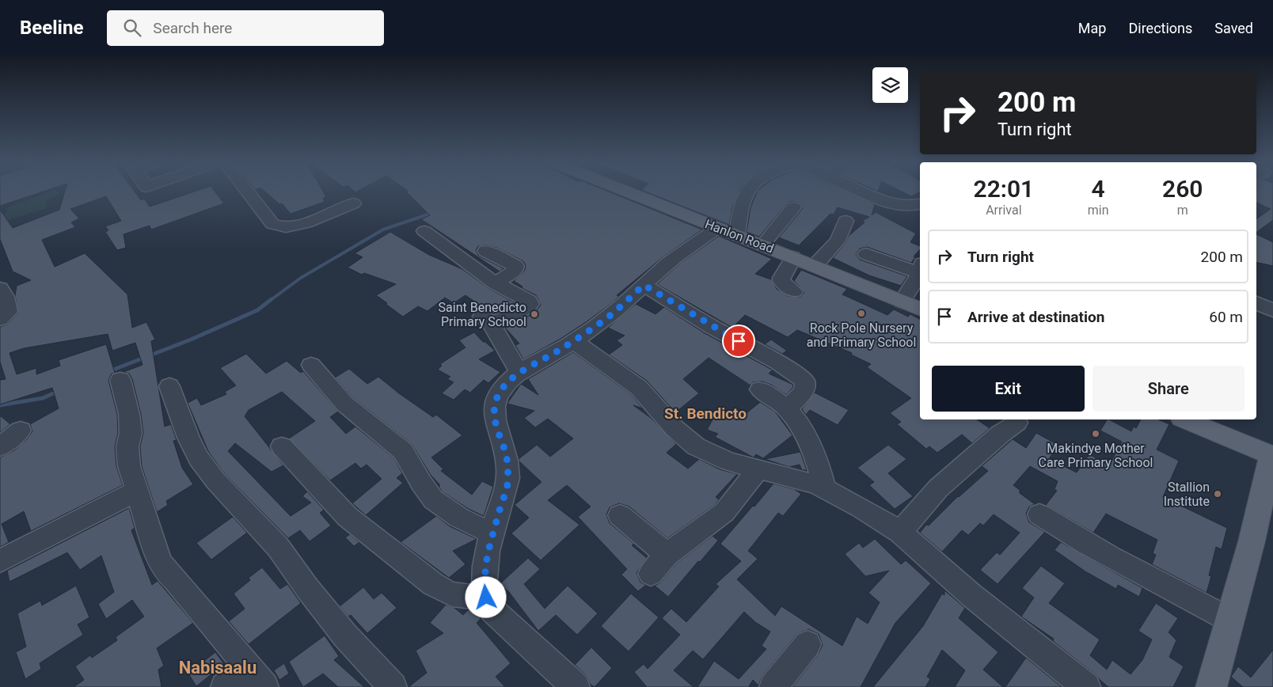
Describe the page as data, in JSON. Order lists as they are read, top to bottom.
{
  "streets": {
    "main road": ["Hanlon Road"]
  },
  "districts": ["St. Bendicto", "Nabisaalu"],
  "places": [
    "Rock Pole Nursery and Primary School",
    "Saint Benedicto Primary School",
    "Makindye Mother Care Primary School",
    "Stallion Institute"
  ],
  "page": {
    "header": "Beeline",
    "search": "Search here",
    "nav": ["Map", "Directions", "Saved"],
    "turn": ["200 m", "Turn right"],
    "eta": [
      "22:01",
      "Arrival",
      "4",
      "min",
      "260",
      "m"
    ],
    "list": [
      {
        "name": "Turn right",
        "value": "200 m"
      },
      {
        "name": "Arrive at destination",
        "value": "60 m"
      }
    ],
    "buttons": ["Exit", "Share"]
  }
}
